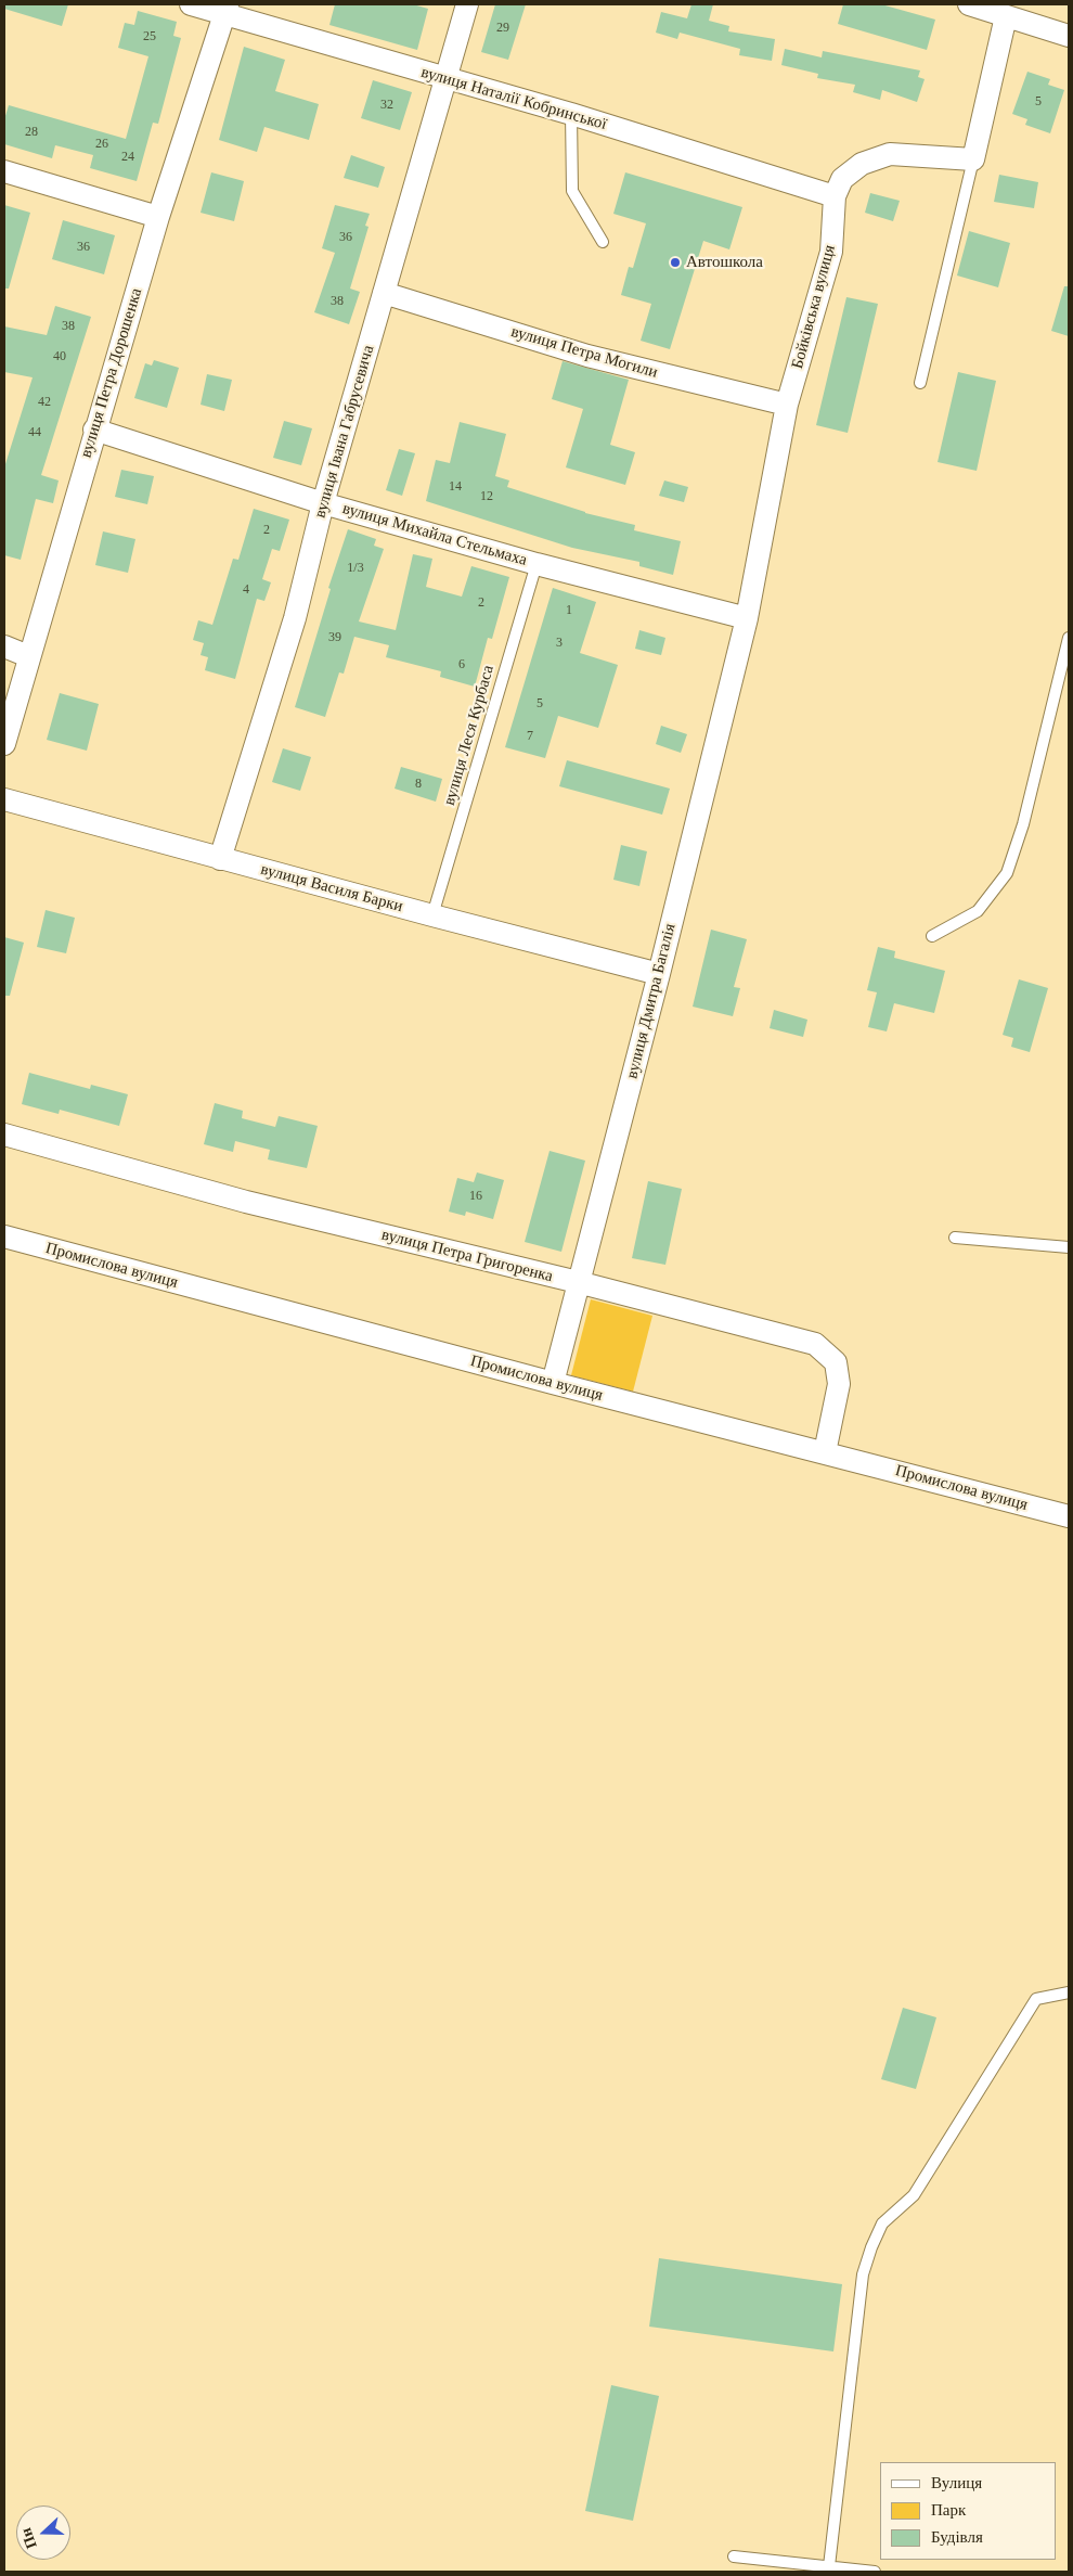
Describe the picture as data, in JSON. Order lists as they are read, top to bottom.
{
  "streets": {
    "street": [
      "вулиця Наталії Кобринської",
      "Бойківська вулиця",
      "вулиця Петра Могили",
      "вулиця Петра Дорошенка",
      "вулиця Івана Габрусевича",
      "вулиця Михайла Стельмаха",
      "вулиця Василя Барки",
      "вулиця Дмитра Багалія",
      "вулиця Петра Григоренка",
      "Промислова вулиця"
    ],
    "lane": ["вулиця Леся Курбаса"]
  },
  "crossings": [
    ["вулиця Наталії Кобринської", "Бойківська вулиця"],
    ["вулиця Наталії Кобринської", "вулиця Петра Дорошенка"],
    ["вулиця Наталії Кобринської", "вулиця Івана Габрусевича"],
    ["Бойківська вулиця", "вулиця Петра Могили"],
    ["Бойківська вулиця", "вулиця Михайла Стельмаха"],
    ["Бойківська вулиця", "вулиця Дмитра Багалія"],
    ["вулиця Петра Могили", "вулиця Івана Габрусевича"],
    ["вулиця Петра Дорошенка", "вулиця Михайла Стельмаха"],
    ["вулиця Івана Габрусевича", "вулиця Михайла Стельмаха"],
    ["вулиця Івана Габрусевича", "вулиця Василя Барки"],
    ["вулиця Михайла Стельмаха", "вулиця Леся Курбаса"],
    ["вулиця Михайла Стельмаха", "вулиця Дмитра Багалія"],
    ["вулиця Леся Курбаса", "вулиця Василя Барки"],
    ["вулиця Василя Барки", "вулиця Дмитра Багалія"],
    ["вулиця Дмитра Багалія", "вулиця Петра Григоренка"],
    ["вулиця Дмитра Багалія", "Промислова вулиця"],
    ["вулиця Петра Григоренка", "Промислова вулиця"]
  ],
  "places": ["Автошкола"],
  "house_numbers": [
    "29",
    "25",
    "5",
    "32",
    "28",
    "26",
    "24",
    "36",
    "36",
    "38",
    "38",
    "40",
    "42",
    "44",
    "14",
    "12",
    "2",
    "1/3",
    "4",
    "2",
    "1",
    "39",
    "3",
    "6",
    "5",
    "7",
    "8",
    "16"
  ],
  "legend": ["Вулиця", "Парк", "Будівля"],
  "north": "left"
}
